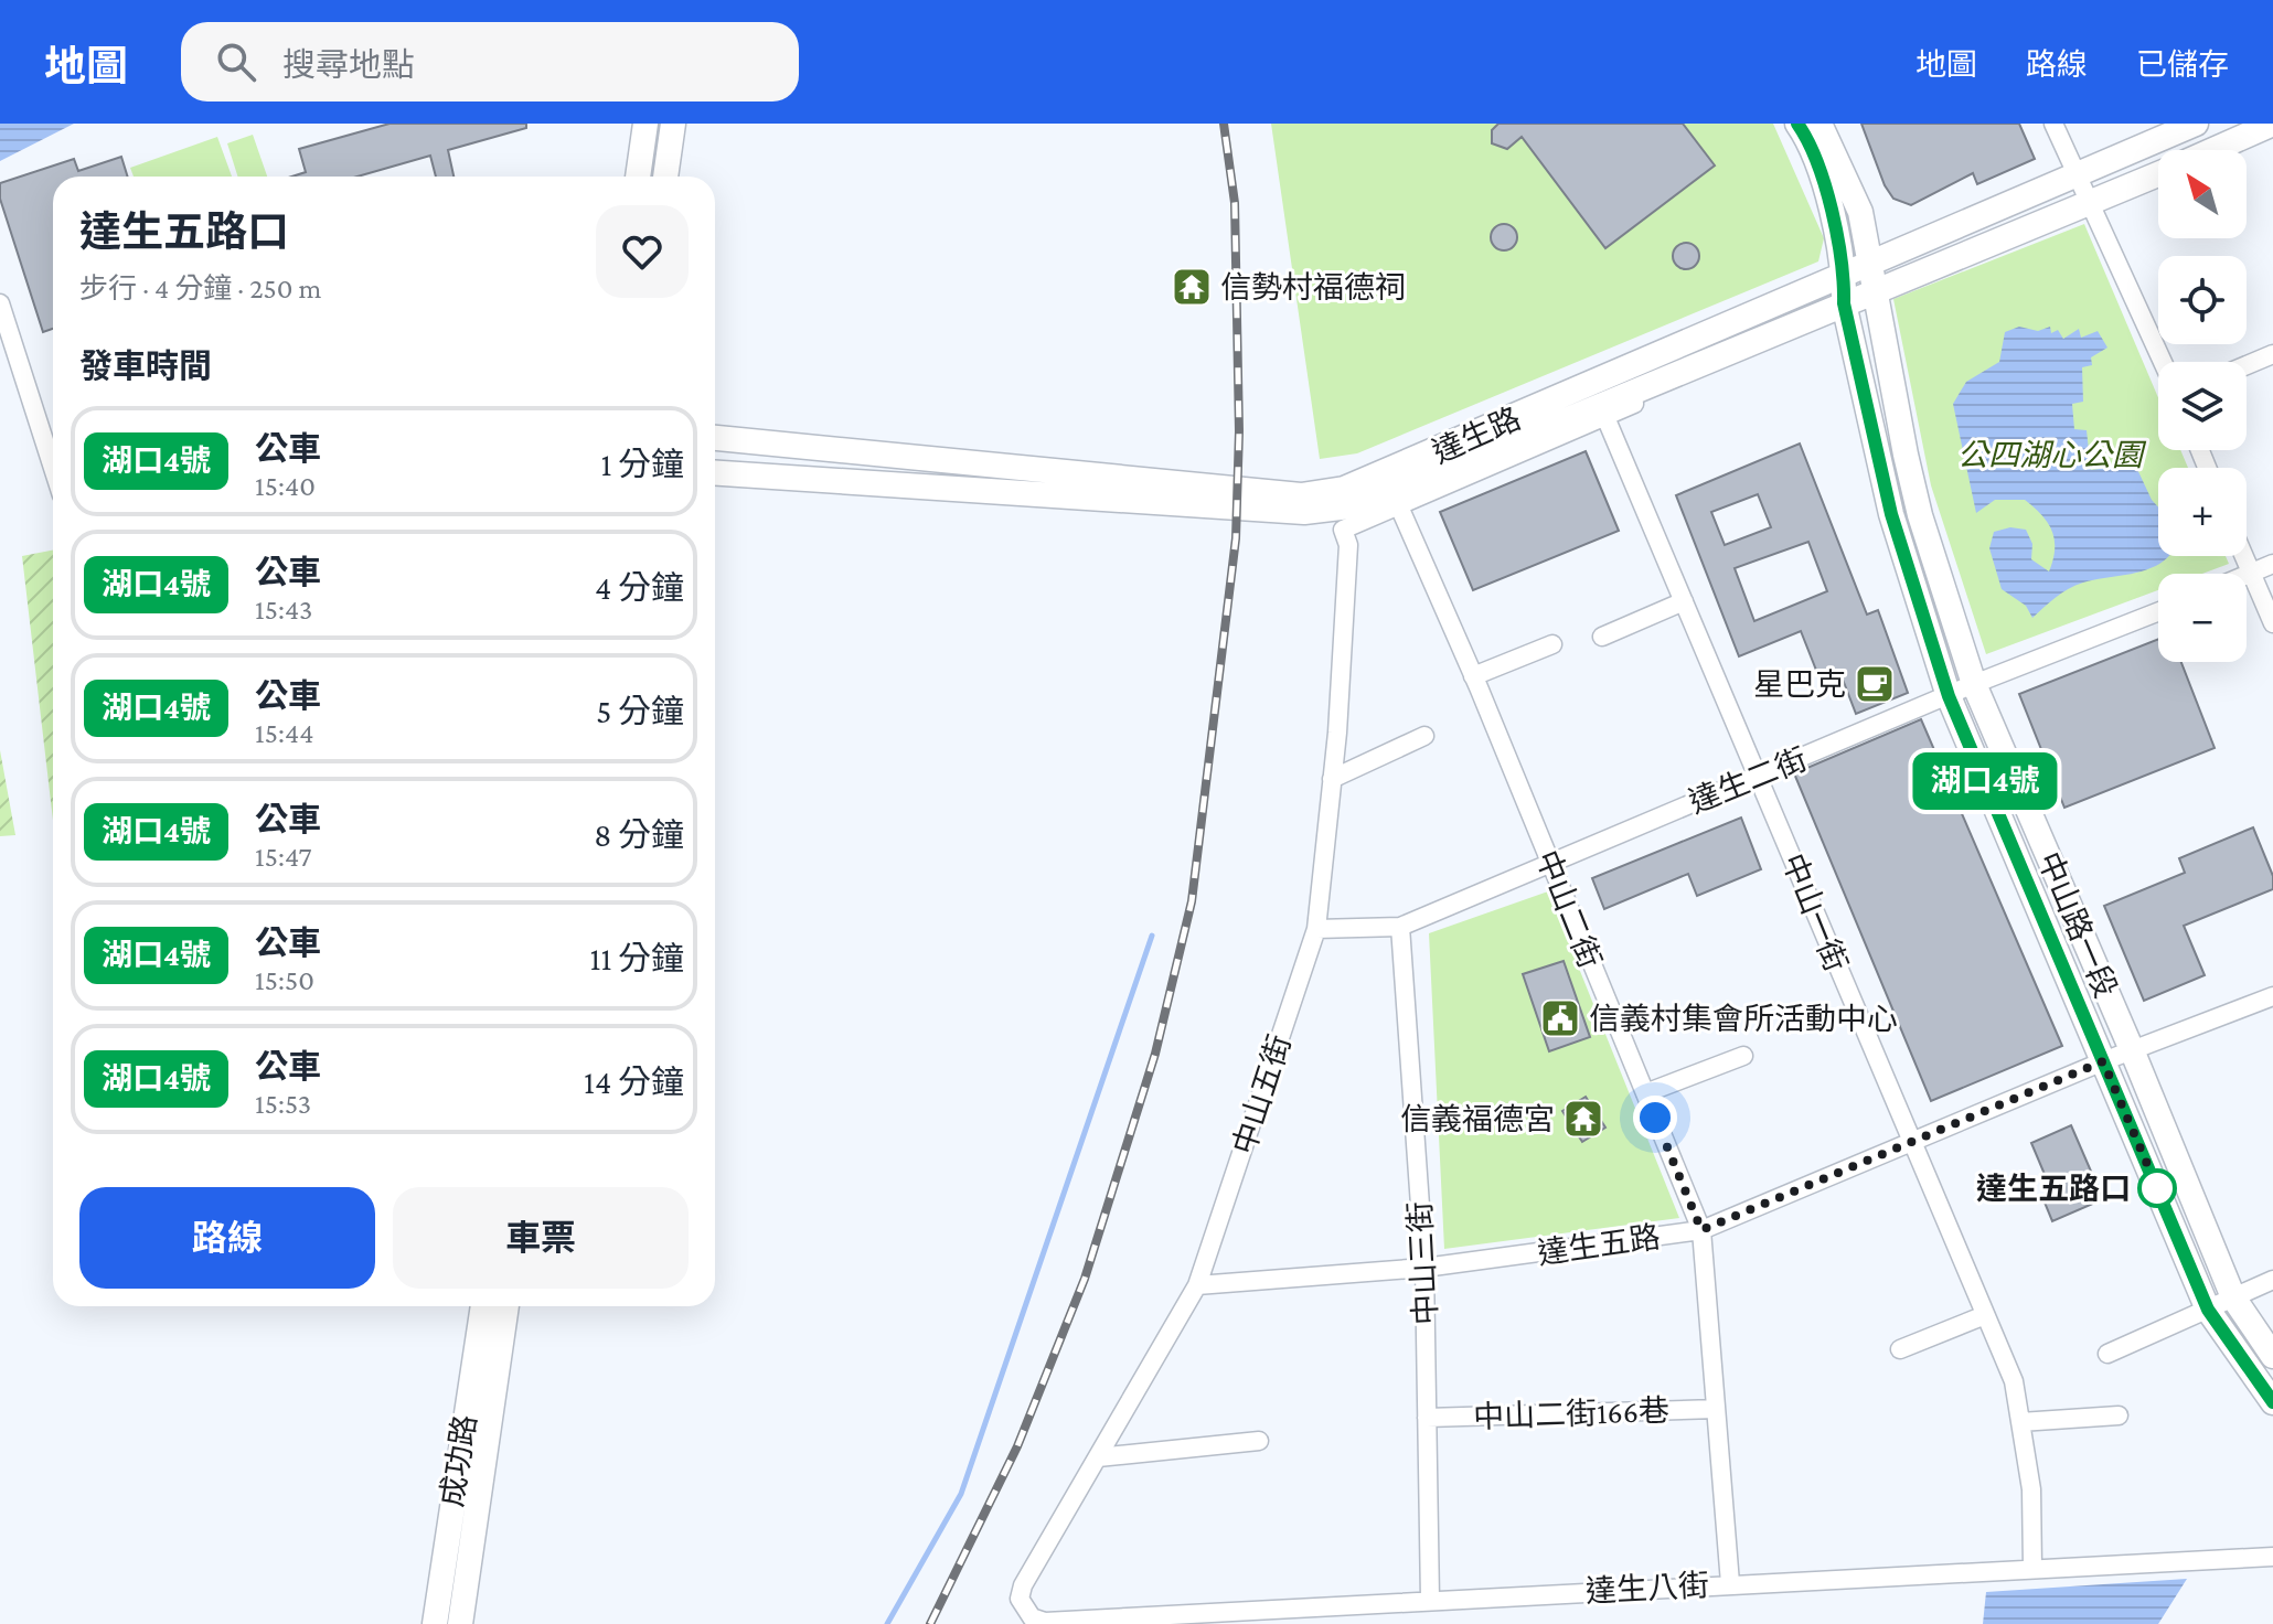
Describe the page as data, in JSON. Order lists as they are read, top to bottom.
{
  "streets": {
    "street": [
      "達生路",
      "達生二街",
      "中山二街",
      "中山一街",
      "中山路一段",
      "中山五街",
      "達生五路",
      "中山三街",
      "中山二街166巷",
      "成功路",
      "達生八街"
    ]
  },
  "crossings": [
    ["達生路", "中山二街"],
    ["達生路", "中山一街"],
    ["達生路", "中山路一段"],
    ["達生路", "中山五街"],
    ["達生二街", "中山二街"],
    ["達生二街", "中山一街"],
    ["達生二街", "中山路一段"],
    ["達生二街", "中山五街"],
    ["達生二街", "中山三街"],
    ["中山二街", "達生五路"],
    ["中山二街", "中山二街166巷"],
    ["中山二街", "達生八街"],
    ["中山一街", "達生五路"],
    ["中山一街", "達生八街"],
    ["中山路一段", "達生五路"],
    ["中山五街", "達生五路"],
    ["中山五街", "達生八街"],
    ["達生五路", "中山三街"],
    ["中山三街", "中山二街166巷"],
    ["中山三街", "達生八街"]
  ],
  "parks": ["公四湖心公園"],
  "places": {
    "temple": ["信勢村福德祠", "信義福德宮"],
    "cafe": ["星巴克"],
    "public building": ["信義村集會所活動中心"],
    "other": ["達生五路口"]
  },
  "lines": ["bus line 湖口4號"],
  "north": "top left",
  "page": {
    "header": "地圖",
    "search": "搜尋地點",
    "nav": ["地圖", "路線", "已儲存"],
    "on_map": "湖口4號",
    "map_buttons": ["+", "−"],
    "heading": [
      ["達生五路口", "步行 · 4 分鐘 · 250 m"],
      "發車時間"
    ],
    "list": [
      {
        "mark": "湖口4號",
        "name": "公車",
        "note": "15:40",
        "value": "1 分鐘"
      },
      {
        "mark": "湖口4號",
        "name": "公車",
        "note": "15:43",
        "value": "4 分鐘"
      },
      {
        "mark": "湖口4號",
        "name": "公車",
        "note": "15:44",
        "value": "5 分鐘"
      },
      {
        "mark": "湖口4號",
        "name": "公車",
        "note": "15:47",
        "value": "8 分鐘"
      },
      {
        "mark": "湖口4號",
        "name": "公車",
        "note": "15:50",
        "value": "11 分鐘"
      },
      {
        "mark": "湖口4號",
        "name": "公車",
        "note": "15:53",
        "value": "14 分鐘"
      }
    ],
    "buttons": ["路線", "車票"]
  }
}
